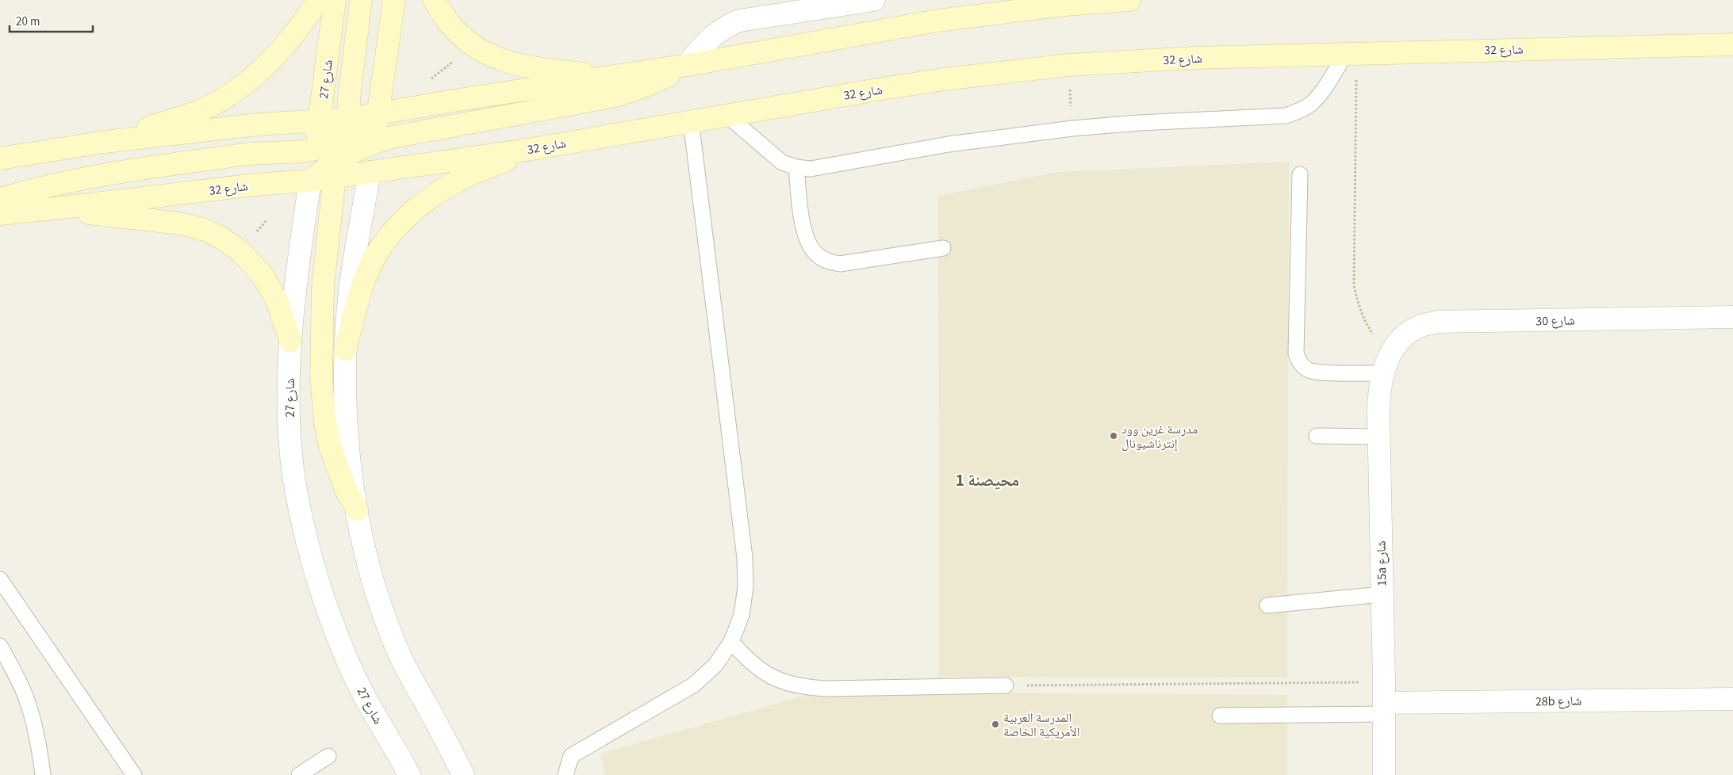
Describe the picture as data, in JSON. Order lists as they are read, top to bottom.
{
  "streets": {
    "street": [
      "شارع 32",
      "شارع 27",
      "شارع 30",
      "15a شارع",
      "28b شارع"
    ]
  },
  "crossings": [
    ["شارع 32", "شارع 27"],
    ["شارع 30", "15a شارع"],
    ["15a شارع", "28b شارع"]
  ],
  "districts": ["محيصنة 1"],
  "places": ["مدرسة غرين وود إنترناشيونال", "المدرسة العربية الأمريكية الخاصة"],
  "scale_bar": "20 m"
}
